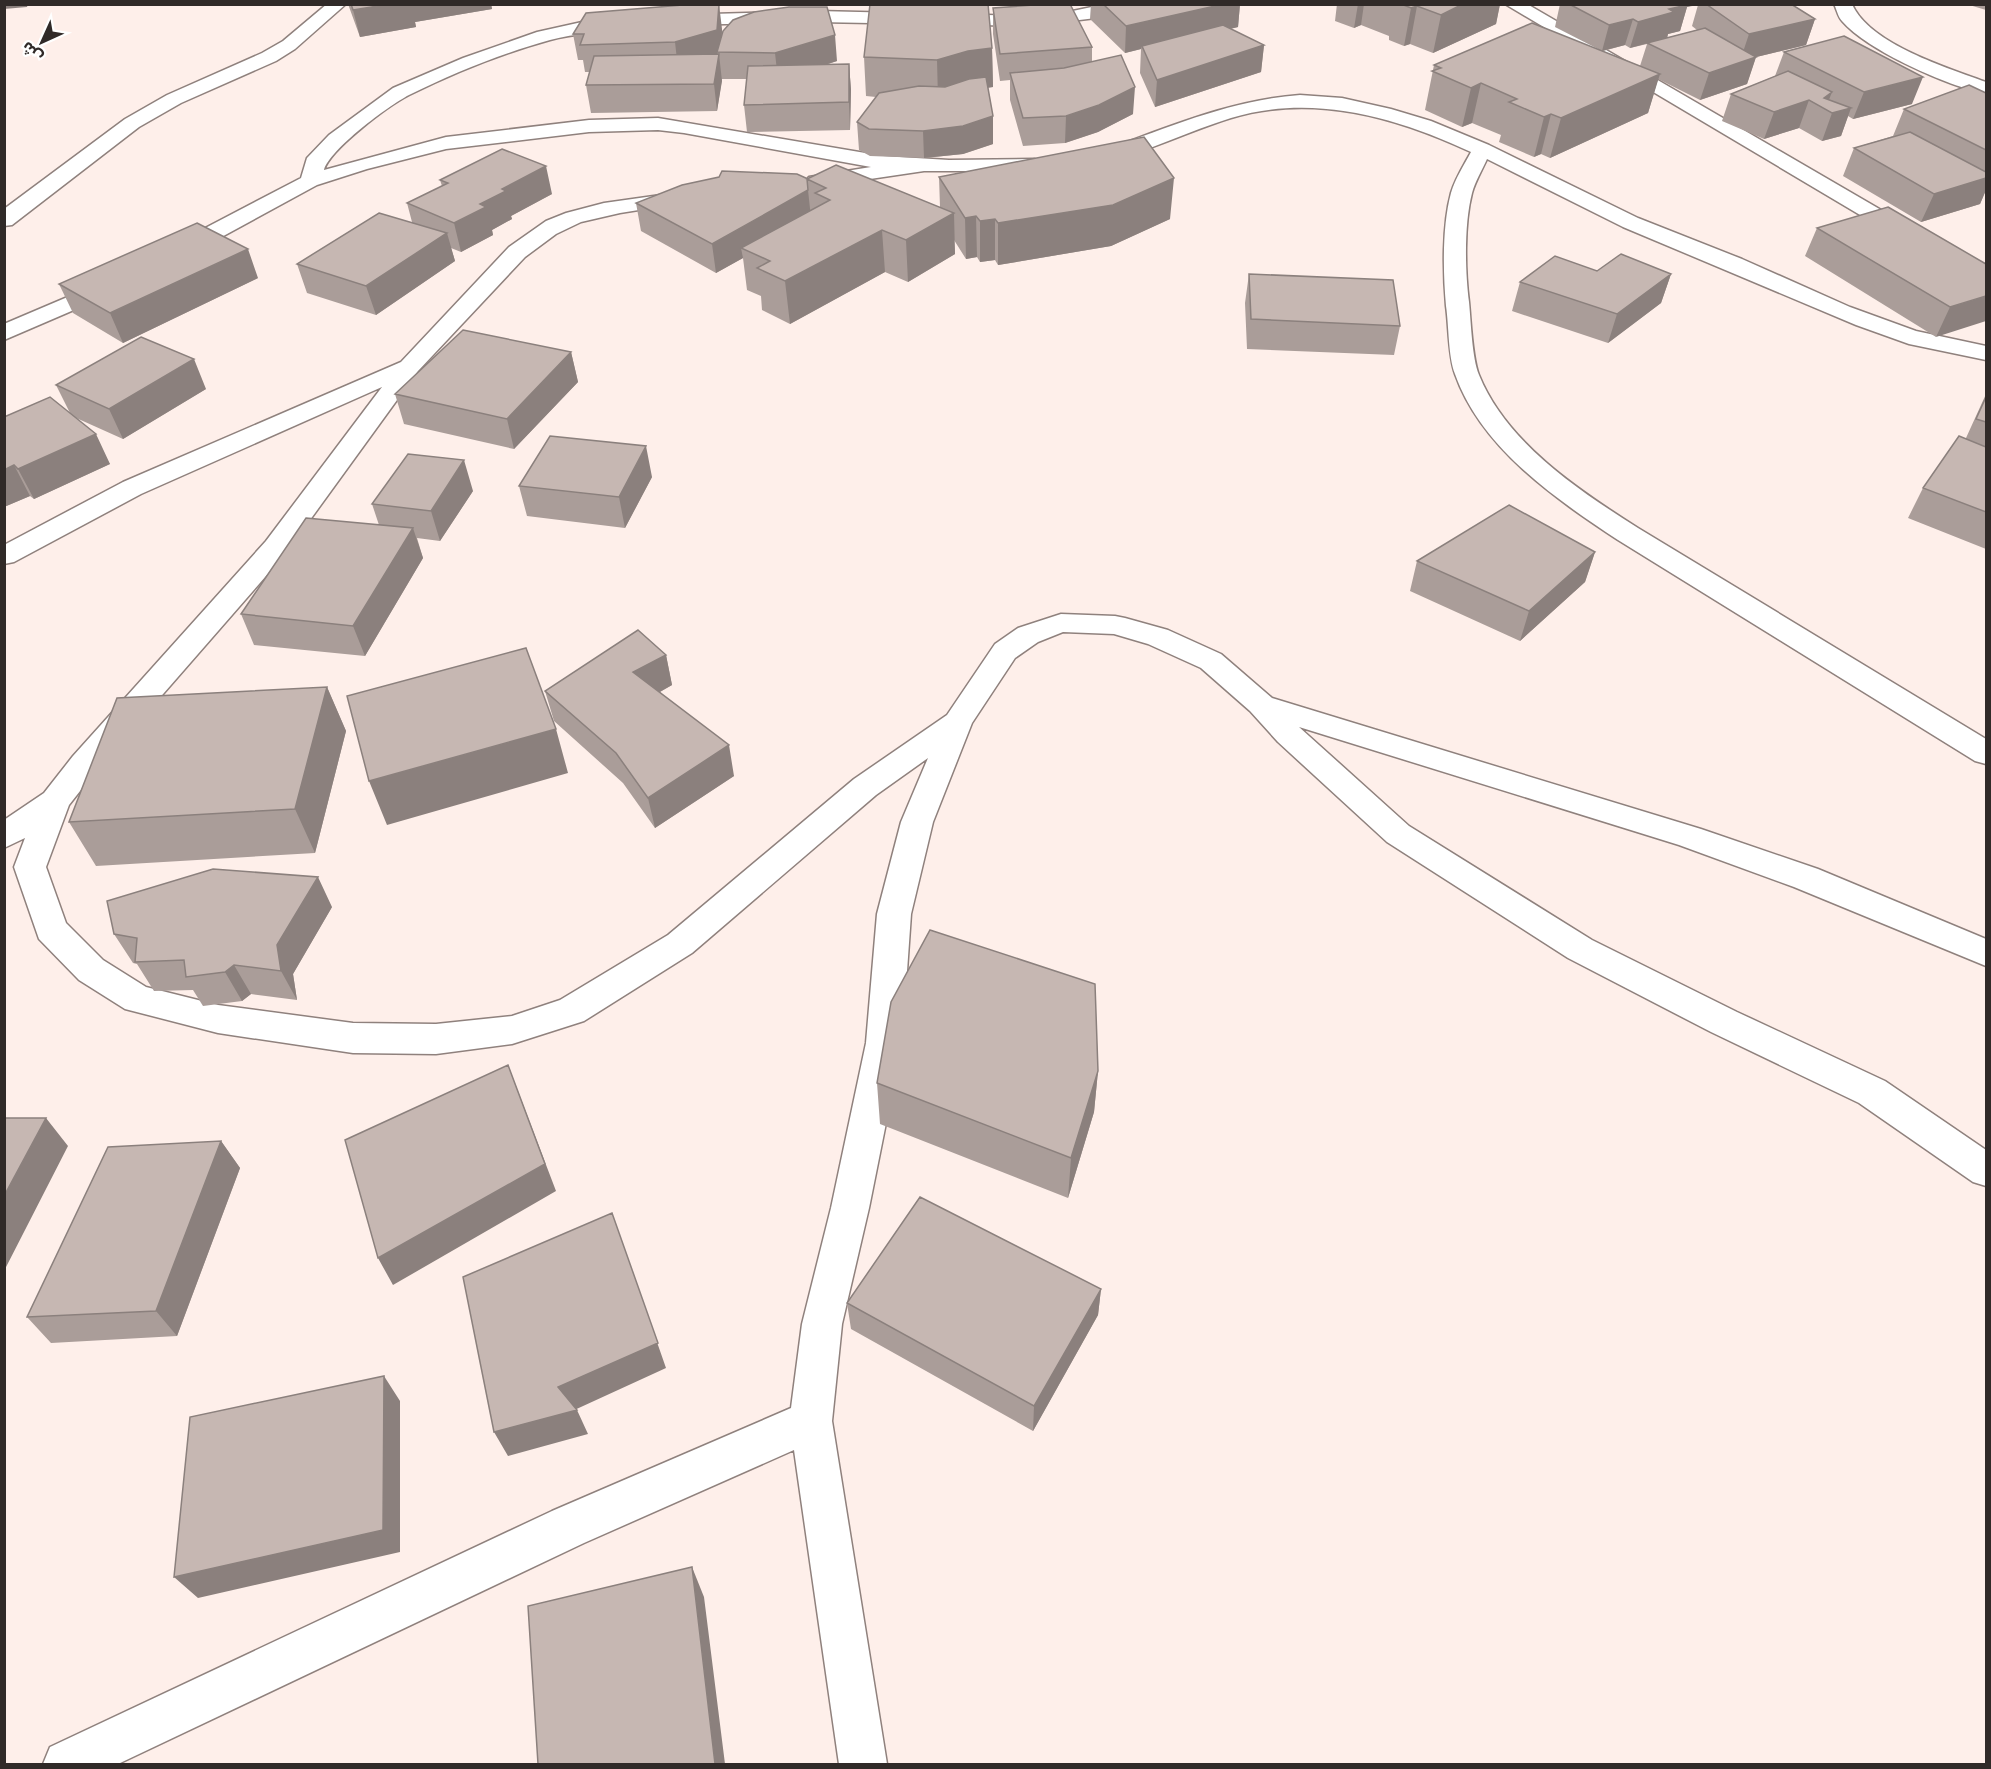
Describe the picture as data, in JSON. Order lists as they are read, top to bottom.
{
  "north": "bottom left"
}
